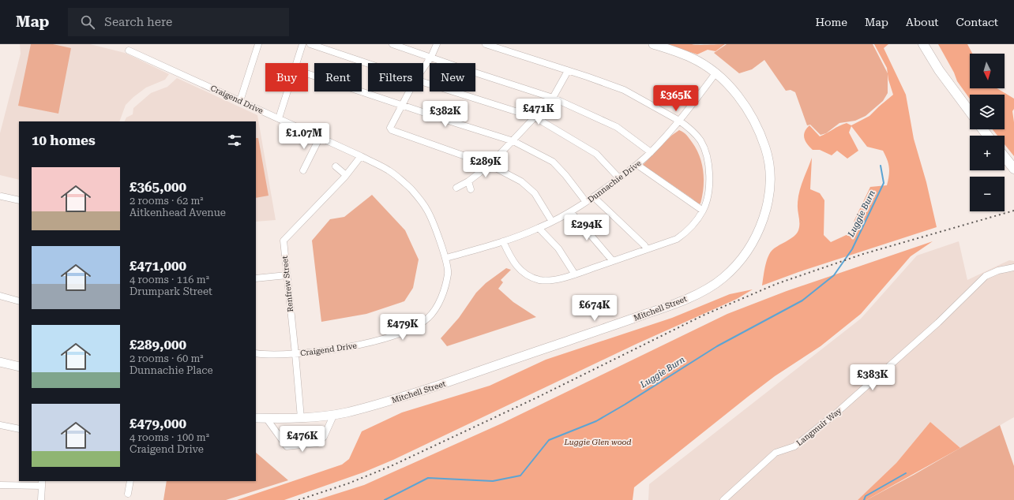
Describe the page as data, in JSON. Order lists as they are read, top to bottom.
{
  "streets": {
    "street": [
      "Craigend Drive",
      "Dunnachie Drive",
      "Renfrew Street",
      "Mitchell Street",
      "Langmuir Way"
    ]
  },
  "crossings": [
    ["Craigend Drive", "Dunnachie Drive"],
    ["Craigend Drive", "Renfrew Street"],
    ["Dunnachie Drive", "Mitchell Street"],
    ["Renfrew Street", "Mitchell Street"]
  ],
  "water": ["Luggie Burn"],
  "parks": ["Luggie Glen wood"],
  "north": "bottom",
  "page": {
    "header": "Map",
    "search": "Search here",
    "nav": [
      "Home",
      "Map",
      "About",
      "Contact"
    ],
    "map_buttons": ["+", "−"],
    "chip": [
      "Buy",
      "Rent",
      "Filters",
      "New"
    ],
    "price": [
      "£365K",
      "£471K",
      "£382K",
      "£1.07M",
      "£289K",
      "£294K",
      "£674K",
      "£479K",
      "£383K",
      "£476K"
    ],
    "heading": "10 homes",
    "list": [
      {
        "name": "£365,000",
        "note": "2 rooms · 62 m² · Aitkenhead Avenue"
      },
      {
        "name": "£471,000",
        "note": "4 rooms · 116 m² · Drumpark Street"
      },
      {
        "name": "£289,000",
        "note": "2 rooms · 60 m² · Dunnachie Place"
      },
      {
        "name": "£479,000",
        "note": "4 rooms · 100 m² · Craigend Drive"
      }
    ]
  }
}
